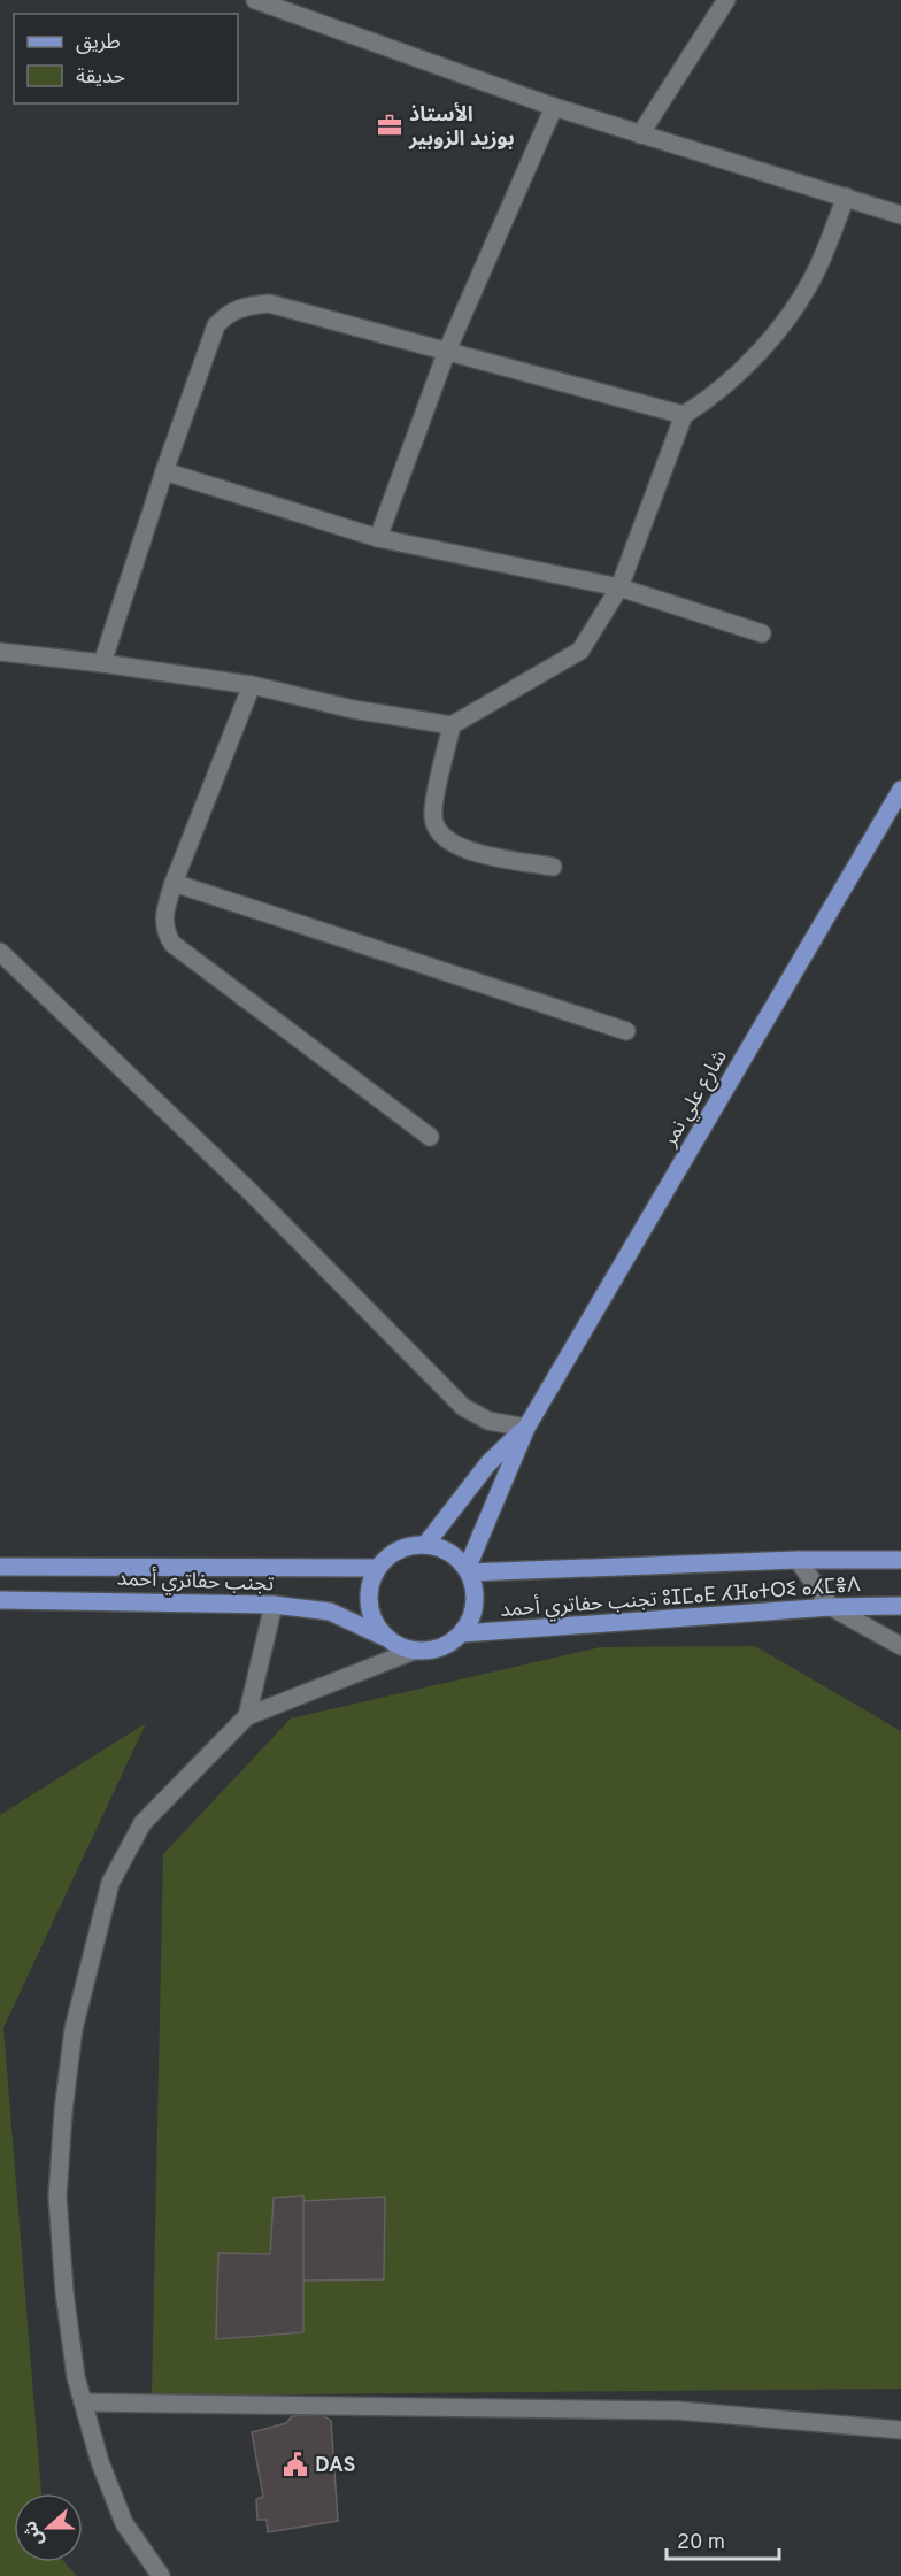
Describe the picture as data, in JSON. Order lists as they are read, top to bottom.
{
  "streets": {
    "main road": ["شارع علي نمر", "تجنب حفاتري أحمد", "تجنب حفاتري أحمد ⵓⵊⵎⴰⴹ ⵃⴼⴰⵜⵔⵉ ⴰⵃⵎⴻⴷ"]
  },
  "crossings": [
    ["شارع علي نمر", "تجنب حفاتري أحمد"],
    ["شارع علي نمر", "تجنب حفاتري أحمد ⵓⵊⵎⴰⴹ ⵃⴼⴰⵜⵔⵉ ⴰⵃⵎⴻⴷ"],
    ["تجنب حفاتري أحمد", "تجنب حفاتري أحمد ⵓⵊⵎⴰⴹ ⵃⴼⴰⵜⵔⵉ ⴰⵃⵎⴻⴷ"]
  ],
  "places": {
    "office": ["الأستاذ بوزيد الزوبير"],
    "public building": ["DAS"]
  },
  "legend": ["طريق", "حديقة"],
  "scale_bar": "20 m",
  "north": "left"
}
